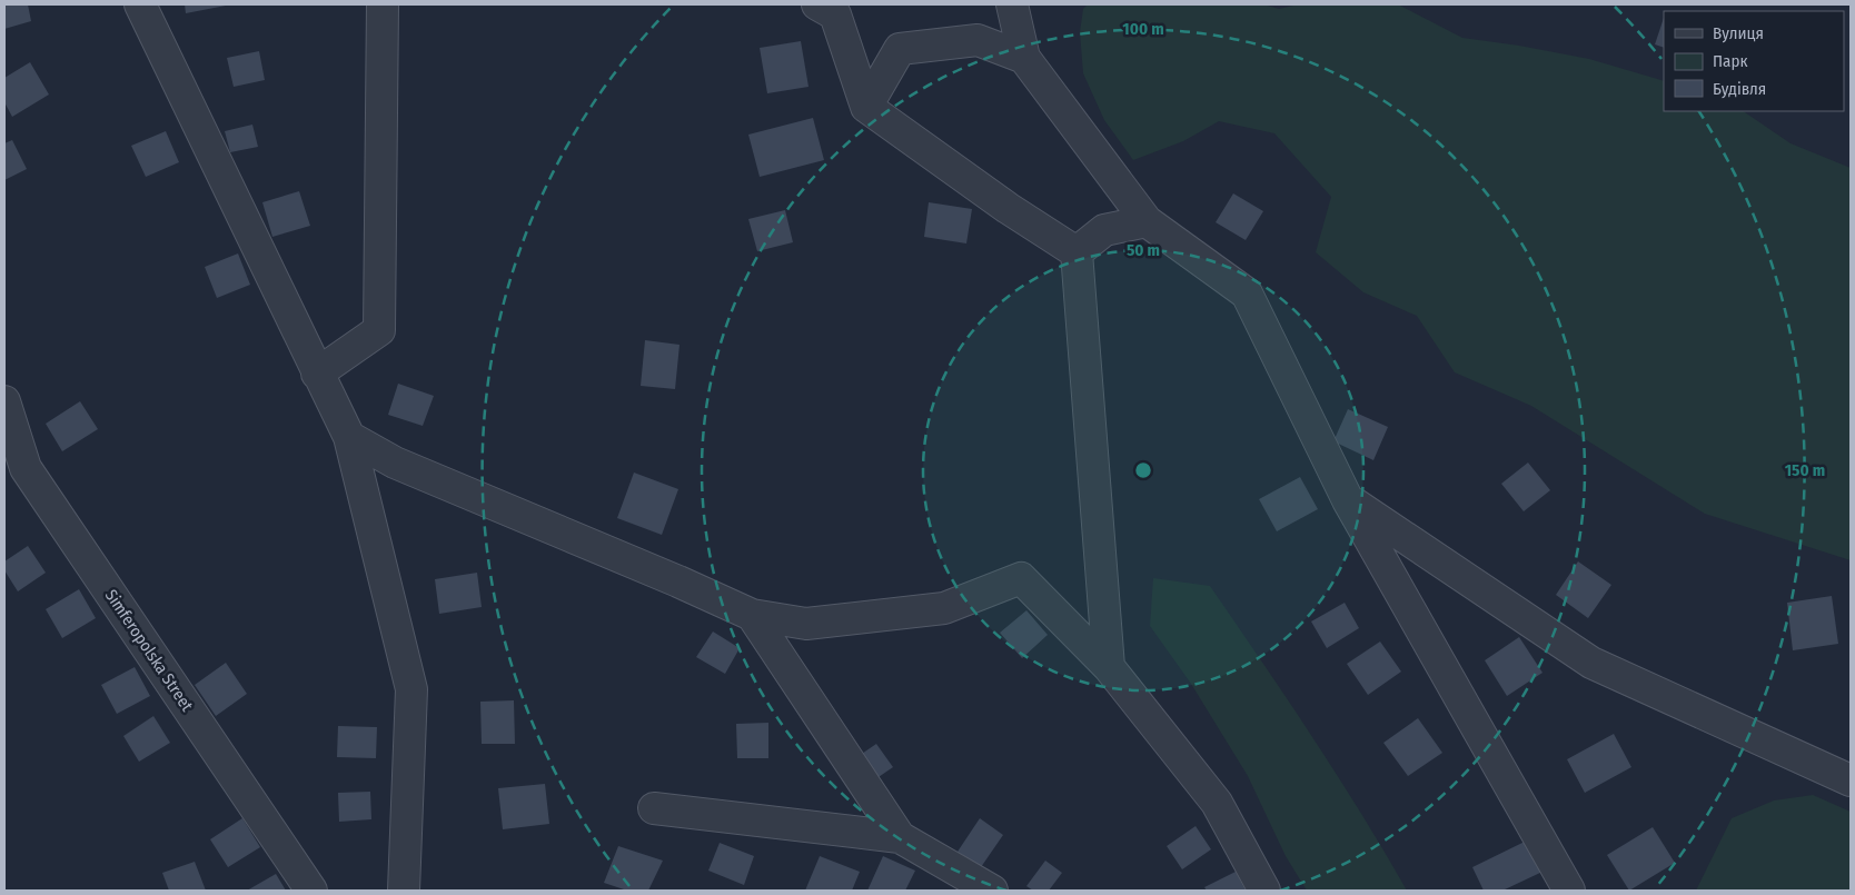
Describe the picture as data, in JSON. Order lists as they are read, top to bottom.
{
  "streets": {
    "street": ["Simferopolska Street"]
  },
  "legend": ["Вулиця", "Парк", "Будівля"],
  "rings": ["100 m", "50 m", "150 m"]
}
